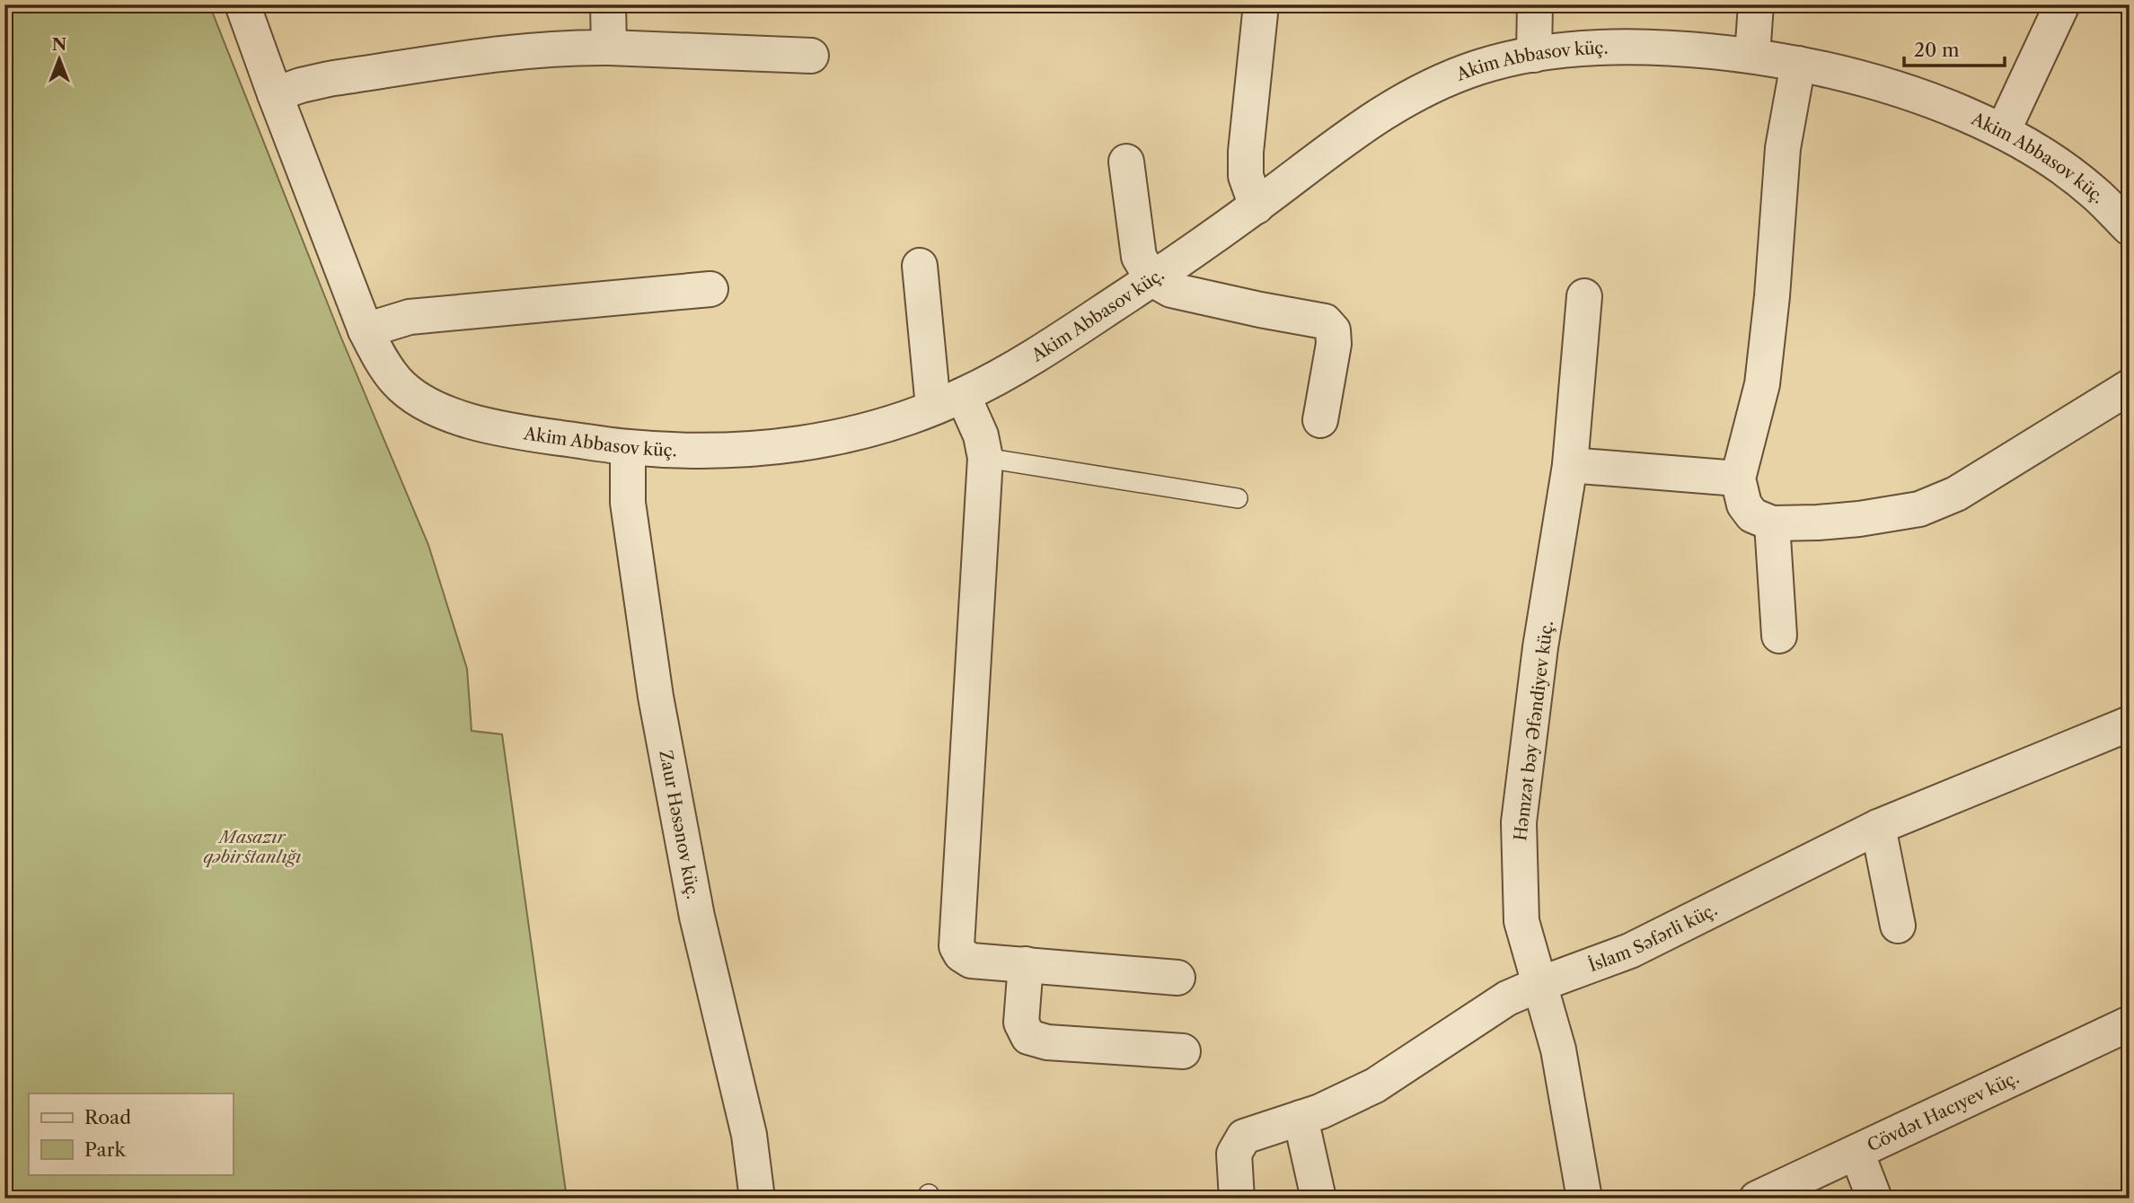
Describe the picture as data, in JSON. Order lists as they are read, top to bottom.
{
  "streets": {
    "street": [
      "Akim Abbasov küç.",
      "Həmzət bəy Əfəndiyev küç.",
      "Zaur Həsənov küç.",
      "İslam Səfərli küç.",
      "Cövdət Hacıyev küç."
    ]
  },
  "crossings": [
    ["Akim Abbasov küç.", "Zaur Həsənov küç."],
    ["Həmzət bəy Əfəndiyev küç.", "İslam Səfərli küç."]
  ],
  "parks": ["Masazır qəbirstanlığı"],
  "legend": ["Road", "Park"],
  "scale_bar": "20 m",
  "north": "top"
}
